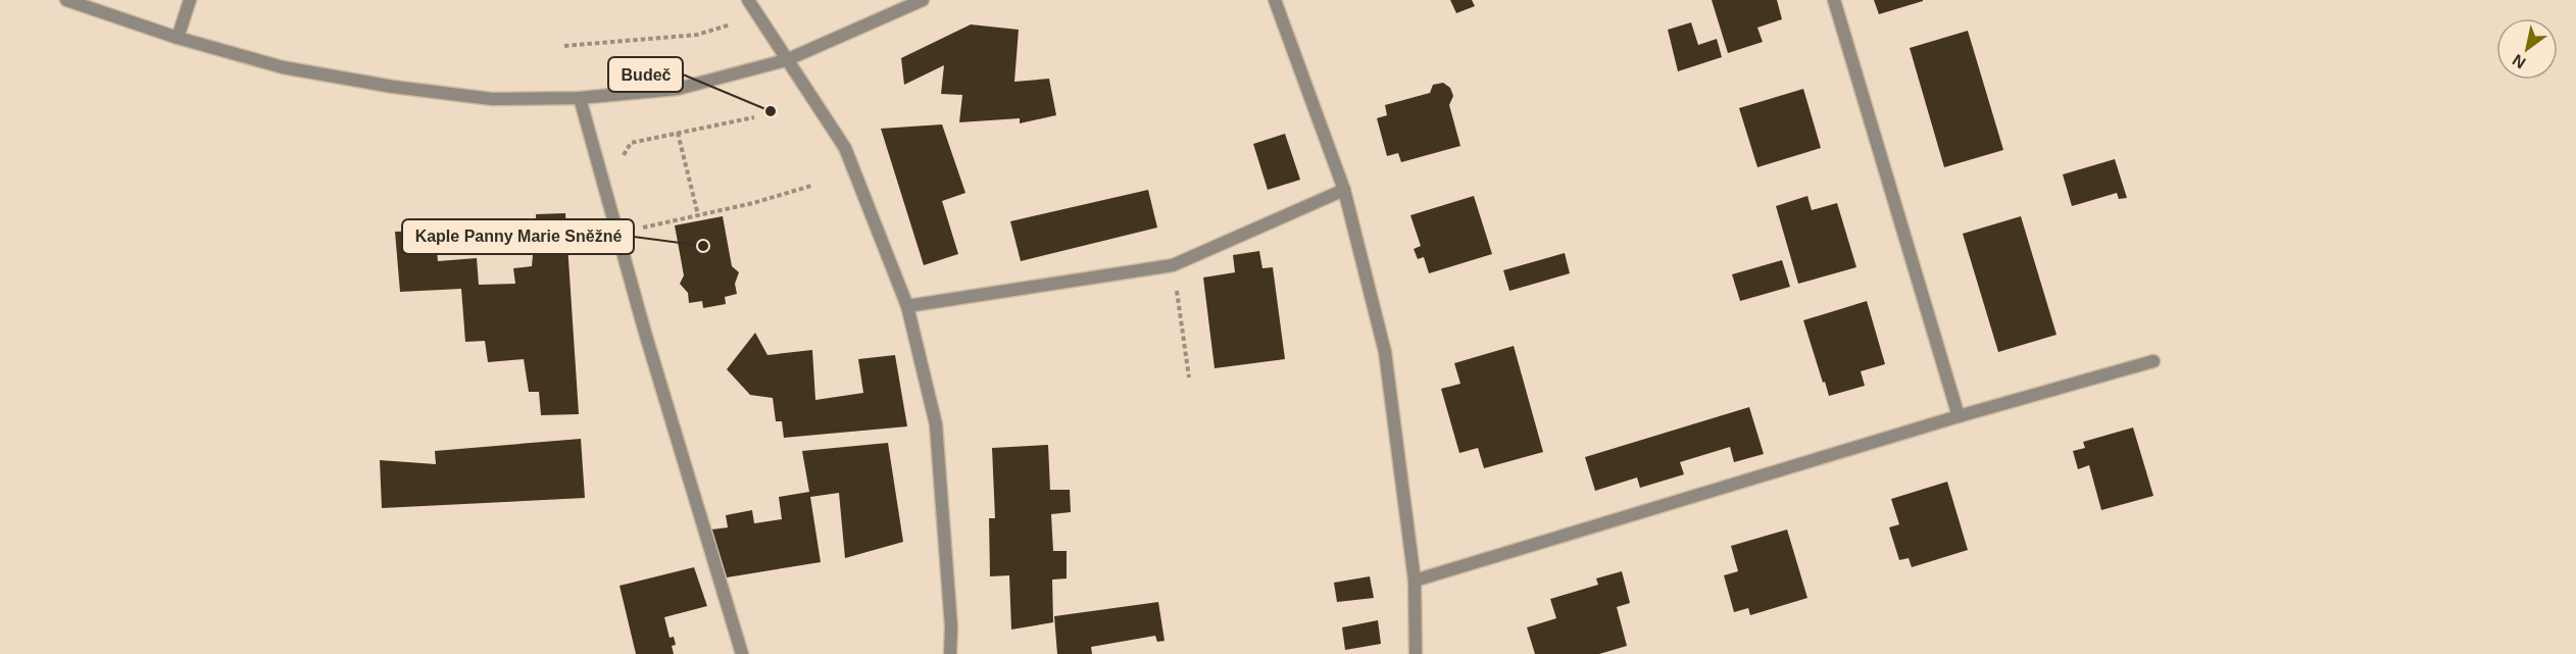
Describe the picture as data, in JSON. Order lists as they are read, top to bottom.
{
  "places": ["Budeč", "Kaple Panny Marie Sněžné"],
  "north": "bottom left"
}
